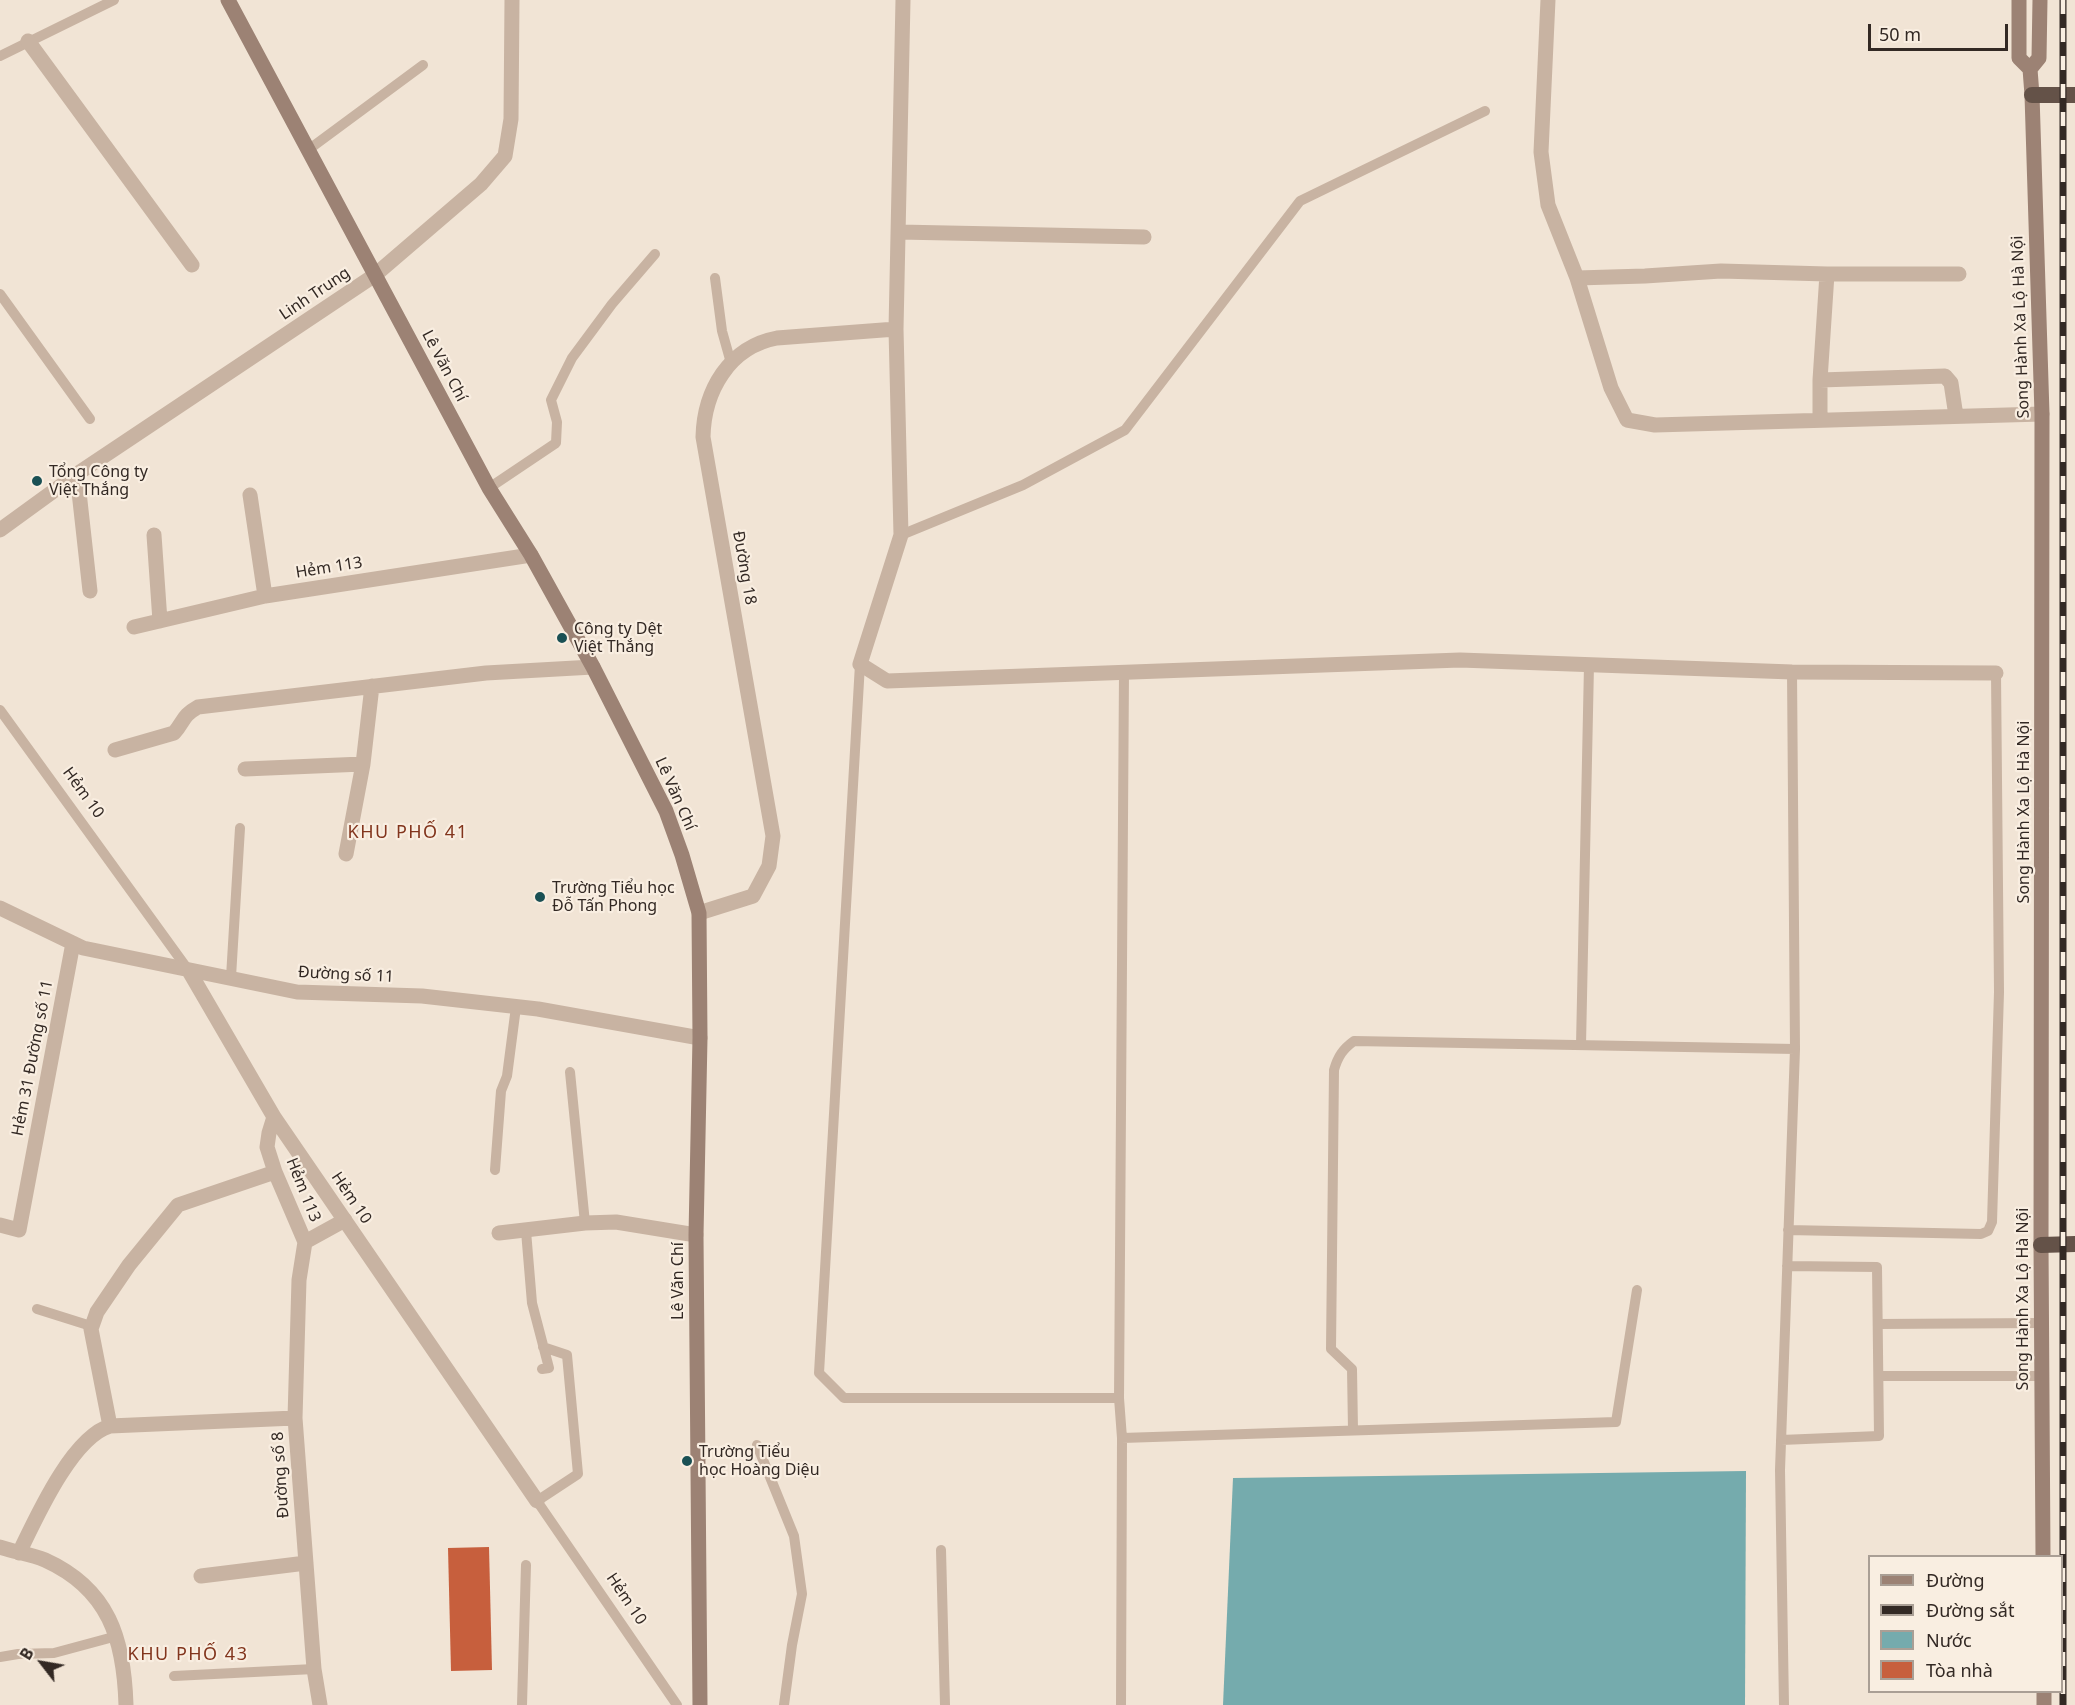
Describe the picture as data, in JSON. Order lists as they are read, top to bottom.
{
  "streets": {
    "main road": ["Song Hành Xa Lộ Hà Nội", "Lê Văn Chí"],
    "street": [
      "Linh Trung",
      "Hẻm 113",
      "Đường 18",
      "Hẻm 10",
      "Đường số 11",
      "Hẻm 31 Đường số 11",
      "Đường số 8"
    ]
  },
  "crossings": [
    ["Linh Trung", "Lê Văn Chí"],
    ["Lê Văn Chí", "Hẻm 113"],
    ["Lê Văn Chí", "Đường 18"],
    ["Lê Văn Chí", "Đường số 11"],
    ["Hẻm 113", "Hẻm 10"],
    ["Hẻm 113", "Đường số 8"],
    ["Hẻm 10", "Đường số 11"],
    ["Đường số 11", "Hẻm 31 Đường số 11"]
  ],
  "districts": ["KHU PHỐ 41", "KHU PHỐ 43"],
  "places": [
    "Tổng Công ty Việt Thắng",
    "Công ty Dệt Việt Thắng",
    "Trường Tiểu học Đỗ Tấn Phong",
    "Trường Tiểu học Hoàng Diệu"
  ],
  "legend": [
    "Đường",
    "Đường sắt",
    "Nước",
    "Tòa nhà"
  ],
  "scale_bar": "50 m",
  "north": "top left"
}
